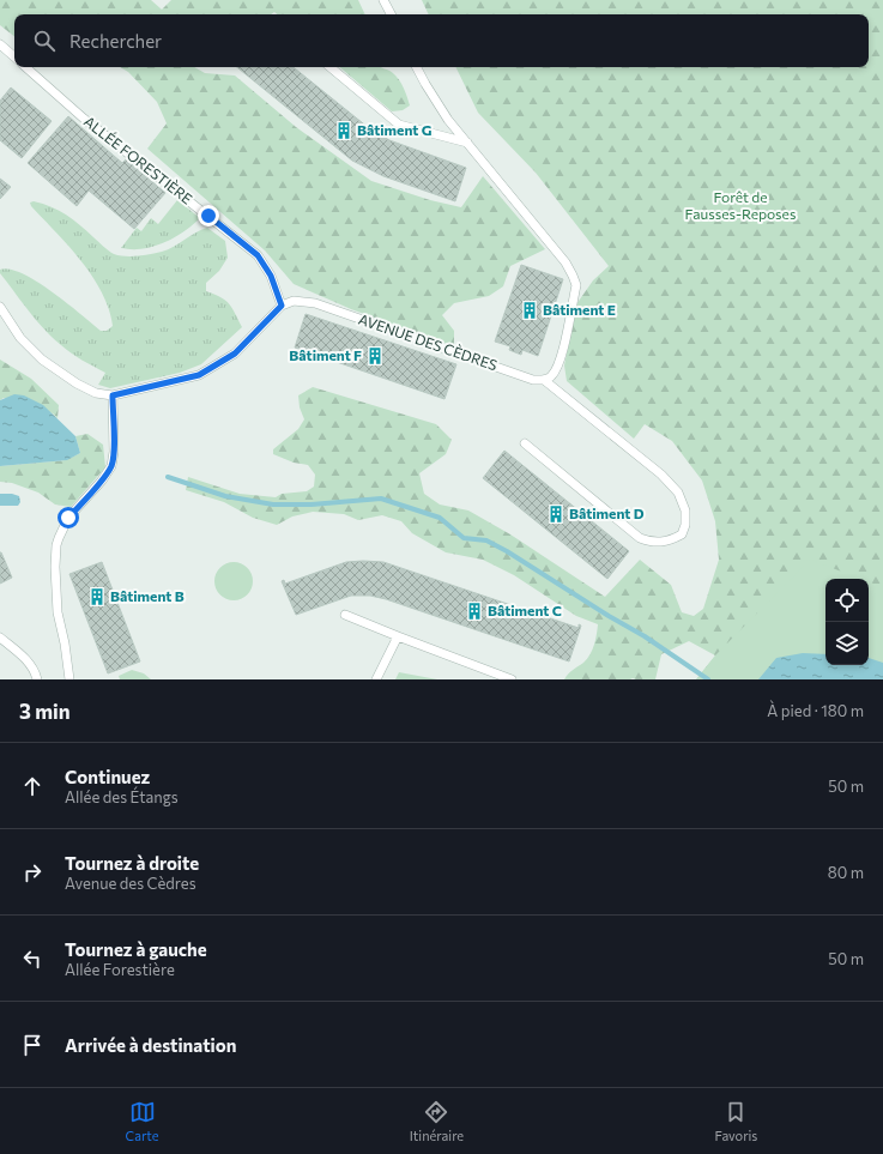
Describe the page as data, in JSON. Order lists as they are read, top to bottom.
{
  "streets": {
    "lane": ["ALLÉE FORESTIÈRE", "AVENUE DES CÈDRES"]
  },
  "crossings": [
    ["ALLÉE FORESTIÈRE", "AVENUE DES CÈDRES"]
  ],
  "parks": ["Forêt de Fausses-Reposes"],
  "places": {
    "building": [
      "Bâtiment G",
      "Bâtiment E",
      "Bâtiment F",
      "Bâtiment D",
      "Bâtiment B",
      "Bâtiment C"
    ]
  },
  "page": {
    "search": "Rechercher",
    "heading": ["3 min", "À pied · 180 m"],
    "list": [
      ["Continuez", "Allée des Étangs", "50 m"],
      ["Tournez à droite", "Avenue des Cèdres", "80 m"],
      ["Tournez à gauche", "Allée Forestière", "50 m"],
      "Arrivée à destination"
    ],
    "nav": ["Carte", "Itinéraire", "Favoris"]
  }
}
